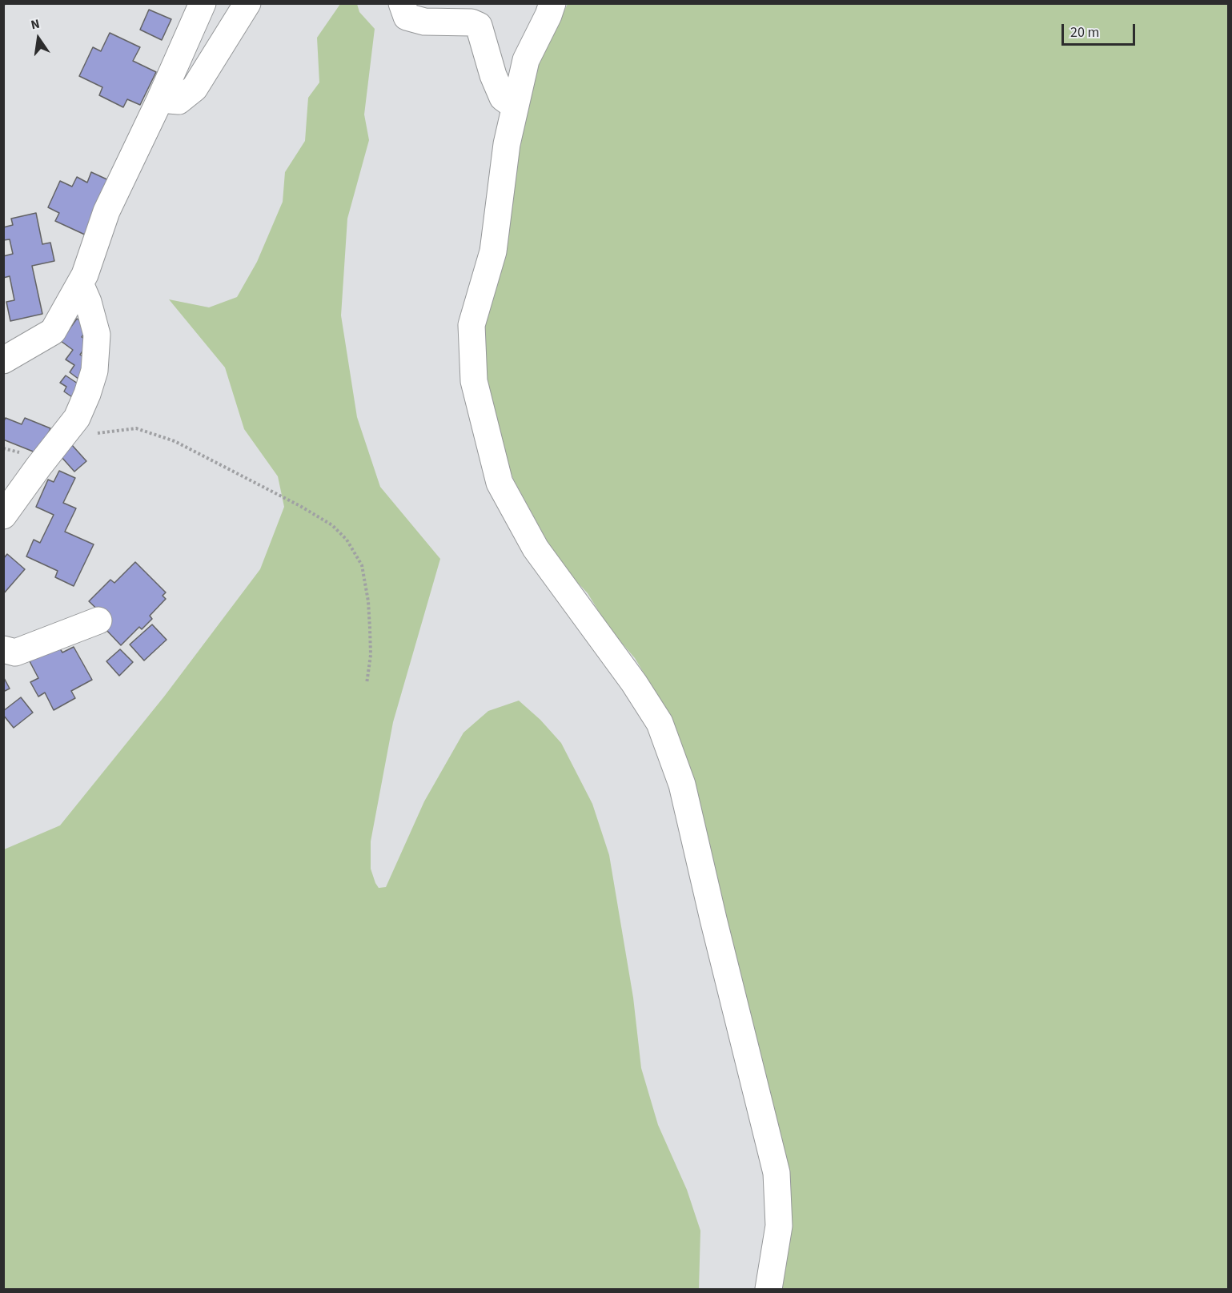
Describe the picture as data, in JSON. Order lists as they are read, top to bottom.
{
  "scale_bar": "20 m",
  "north": "top"
}
